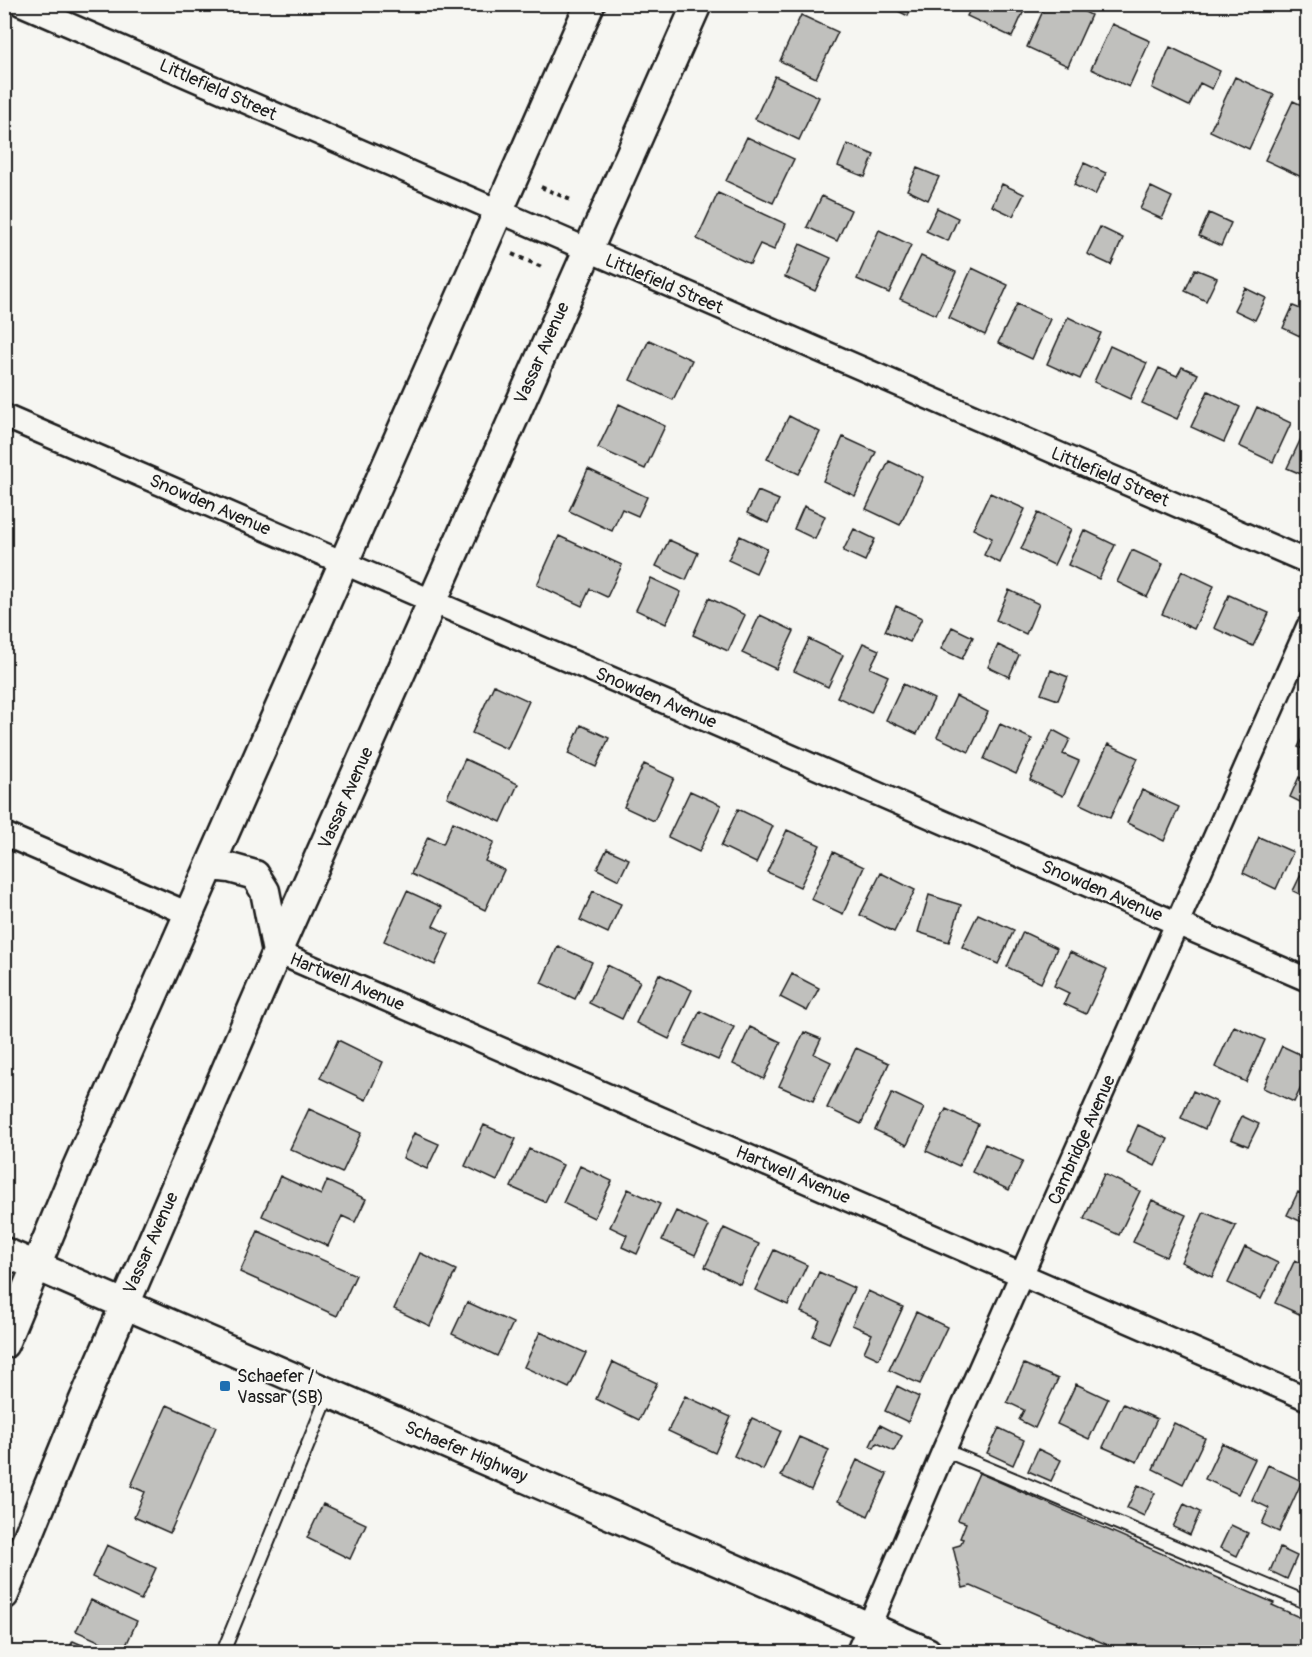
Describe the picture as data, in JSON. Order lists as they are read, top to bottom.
{
  "streets": {
    "street": [
      "Littlefield Street",
      "Vassar Avenue",
      "Snowden Avenue",
      "Hartwell Avenue",
      "Cambridge Avenue",
      "Schaefer Highway"
    ]
  },
  "crossings": [
    ["Littlefield Street", "Vassar Avenue"],
    ["Vassar Avenue", "Snowden Avenue"],
    ["Vassar Avenue", "Hartwell Avenue"],
    ["Vassar Avenue", "Schaefer Highway"],
    ["Snowden Avenue", "Cambridge Avenue"],
    ["Hartwell Avenue", "Cambridge Avenue"],
    ["Cambridge Avenue", "Schaefer Highway"]
  ],
  "places": {
    "transit": ["Schaefer / Vassar (SB)"]
  }
}
